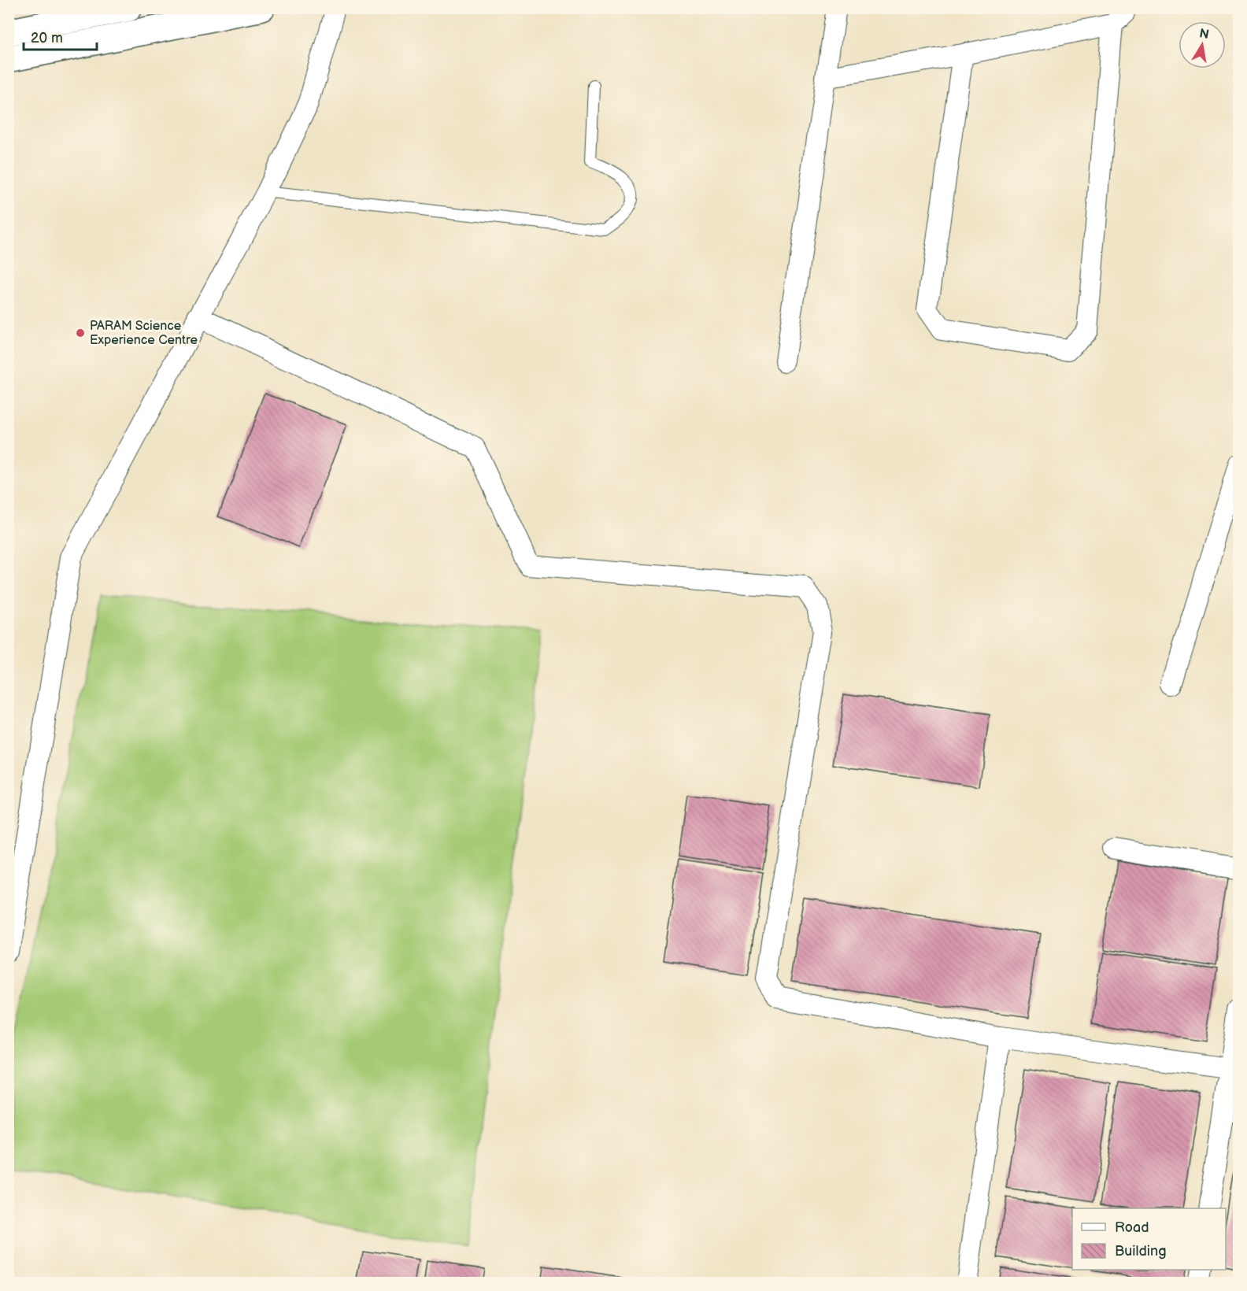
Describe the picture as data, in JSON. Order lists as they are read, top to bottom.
{
  "places": ["PARAM Science Experience Centre"],
  "legend": ["Road", "Building"],
  "scale_bar": "20 m",
  "north": "top"
}
